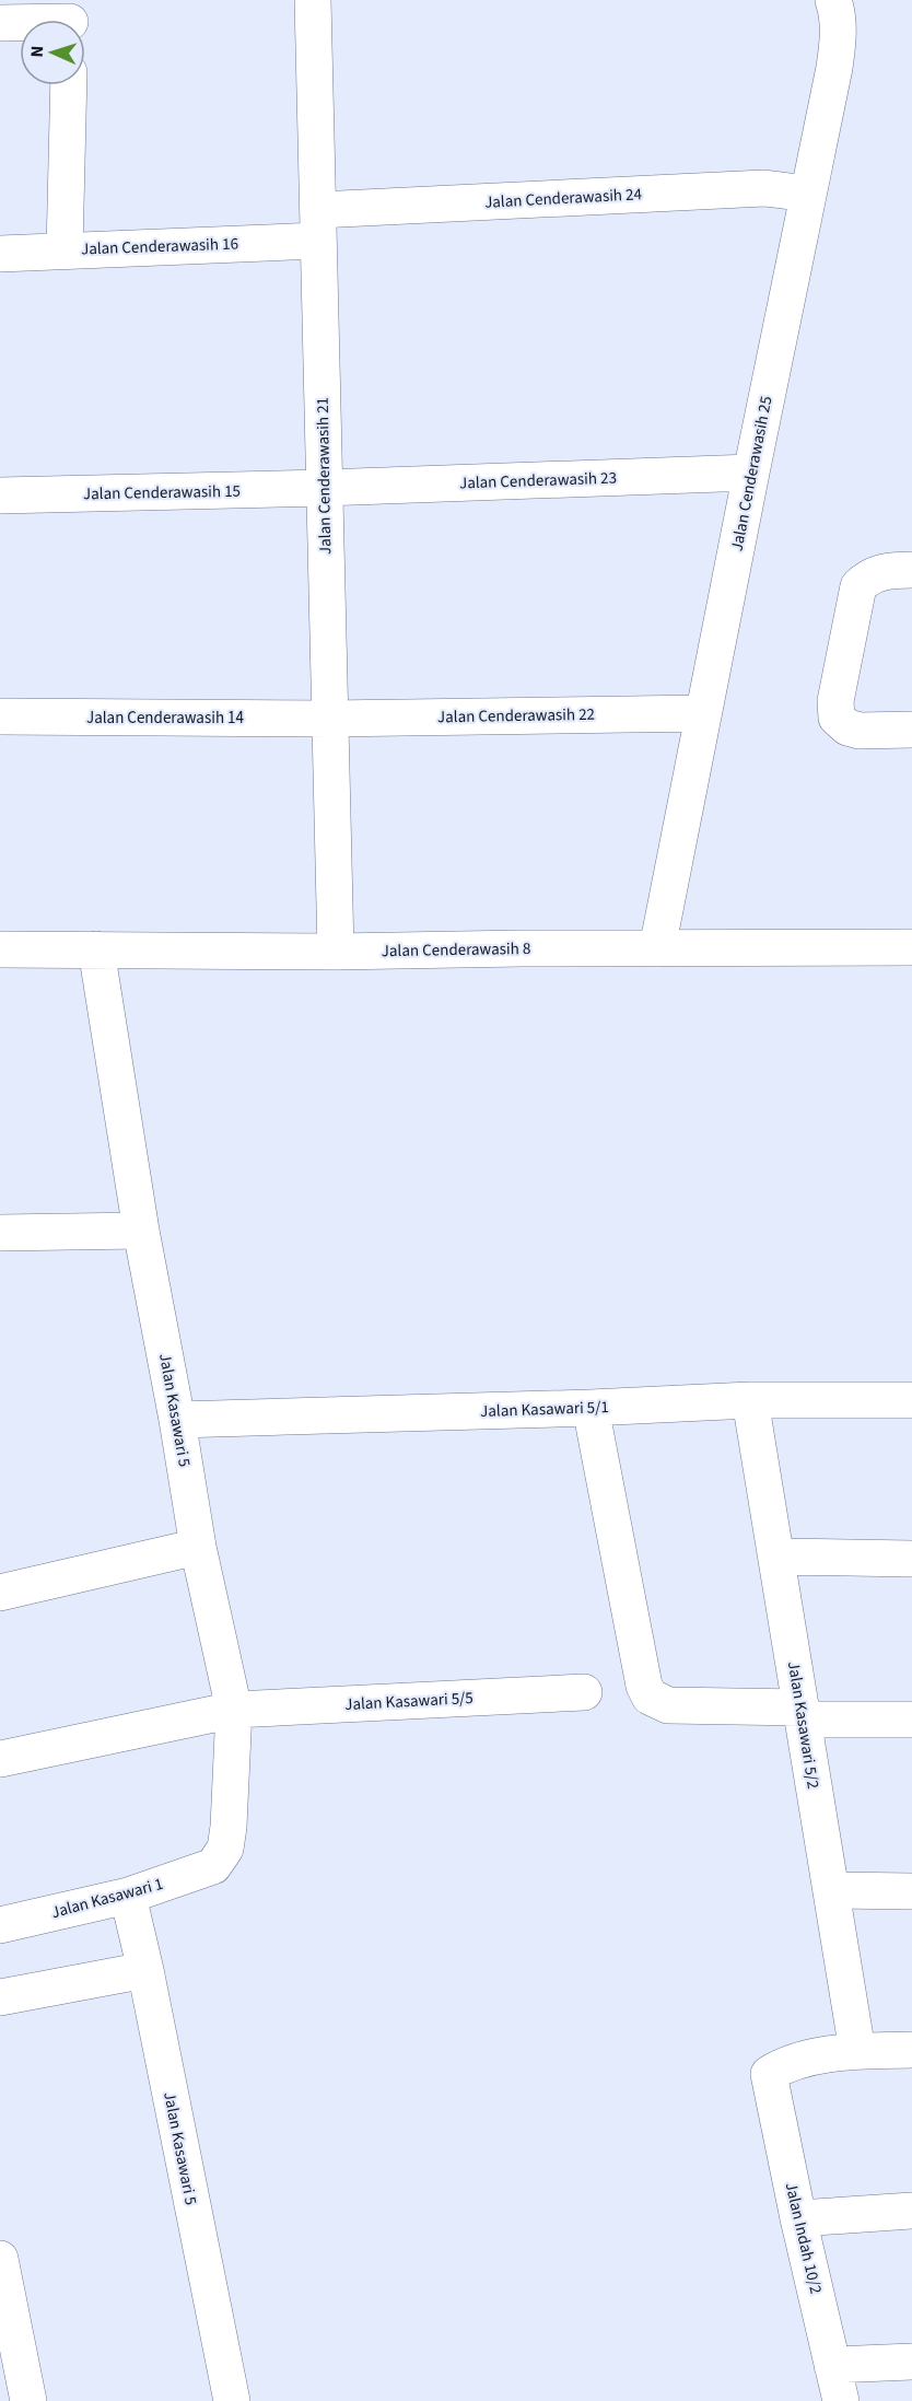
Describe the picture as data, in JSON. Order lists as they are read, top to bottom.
{
  "streets": {
    "street": [
      "Jalan Cenderawasih 24",
      "Jalan Cenderawasih 16",
      "Jalan Cenderawasih 25",
      "Jalan Cenderawasih 21",
      "Jalan Cenderawasih 23",
      "Jalan Cenderawasih 15",
      "Jalan Cenderawasih 22",
      "Jalan Cenderawasih 14",
      "Jalan Cenderawasih 8",
      "Jalan Kasawari 5/1",
      "Jalan Kasawari 5",
      "Jalan Kasawari 5/5",
      "Jalan Kasawari 5/2",
      "Jalan Kasawari 1",
      "Jalan Indah 10/2"
    ]
  },
  "crossings": [
    ["Jalan Cenderawasih 24", "Jalan Cenderawasih 16"],
    ["Jalan Cenderawasih 24", "Jalan Cenderawasih 25"],
    ["Jalan Cenderawasih 24", "Jalan Cenderawasih 21"],
    ["Jalan Cenderawasih 16", "Jalan Cenderawasih 21"],
    ["Jalan Cenderawasih 25", "Jalan Cenderawasih 23"],
    ["Jalan Cenderawasih 25", "Jalan Cenderawasih 22"],
    ["Jalan Cenderawasih 25", "Jalan Cenderawasih 8"],
    ["Jalan Cenderawasih 21", "Jalan Cenderawasih 23"],
    ["Jalan Cenderawasih 21", "Jalan Cenderawasih 15"],
    ["Jalan Cenderawasih 21", "Jalan Cenderawasih 22"],
    ["Jalan Cenderawasih 21", "Jalan Cenderawasih 14"],
    ["Jalan Cenderawasih 21", "Jalan Cenderawasih 8"],
    ["Jalan Cenderawasih 23", "Jalan Cenderawasih 15"],
    ["Jalan Cenderawasih 22", "Jalan Cenderawasih 14"],
    ["Jalan Cenderawasih 8", "Jalan Kasawari 5"],
    ["Jalan Kasawari 5/1", "Jalan Kasawari 5"],
    ["Jalan Kasawari 5/1", "Jalan Kasawari 5/2"],
    ["Jalan Kasawari 5", "Jalan Kasawari 5/5"],
    ["Jalan Kasawari 5", "Jalan Kasawari 1"],
    ["Jalan Kasawari 5/2", "Jalan Indah 10/2"]
  ],
  "north": "left"
}
